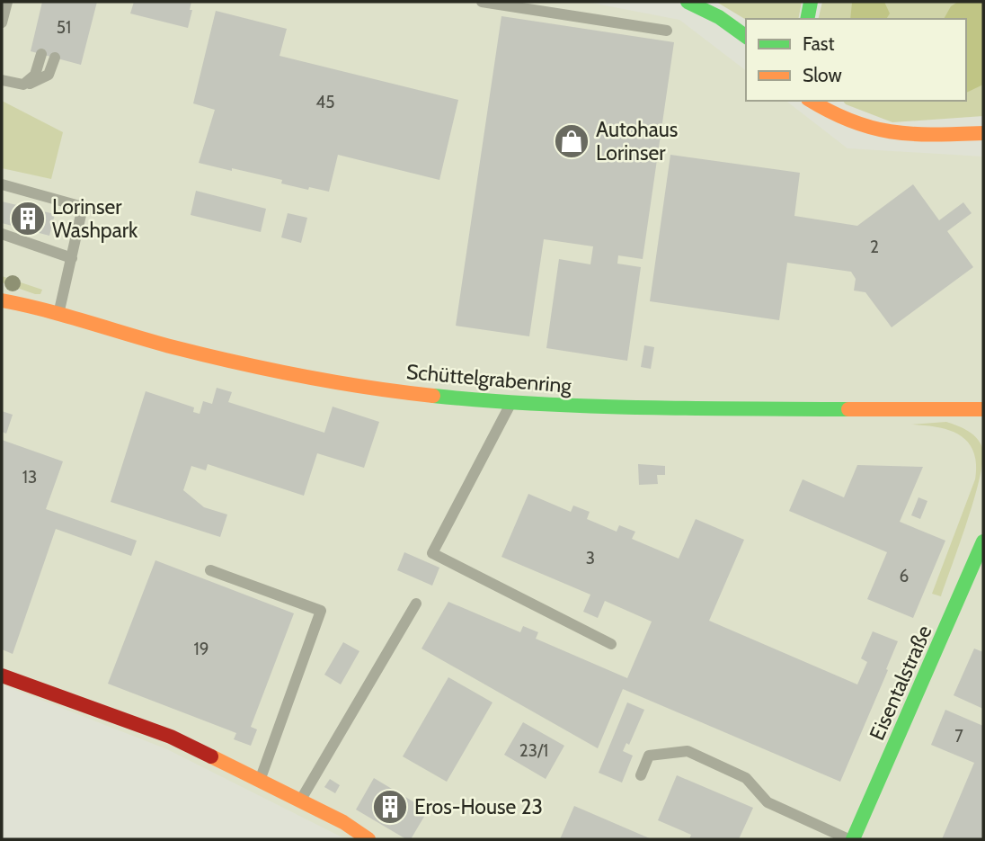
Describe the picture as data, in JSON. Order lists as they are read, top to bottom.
{
  "streets": {
    "street": ["Schüttelgrabenring", "Eisentalstraße"]
  },
  "places": {
    "shop": ["Autohaus Lorinser"],
    "building": ["Lorinser Washpark", "Eros-House 23"]
  },
  "house_numbers": [
    "51",
    "45",
    "2",
    "13",
    "3",
    "6",
    "19",
    "7",
    "23/1"
  ],
  "legend": ["Fast", "Slow"]
}
